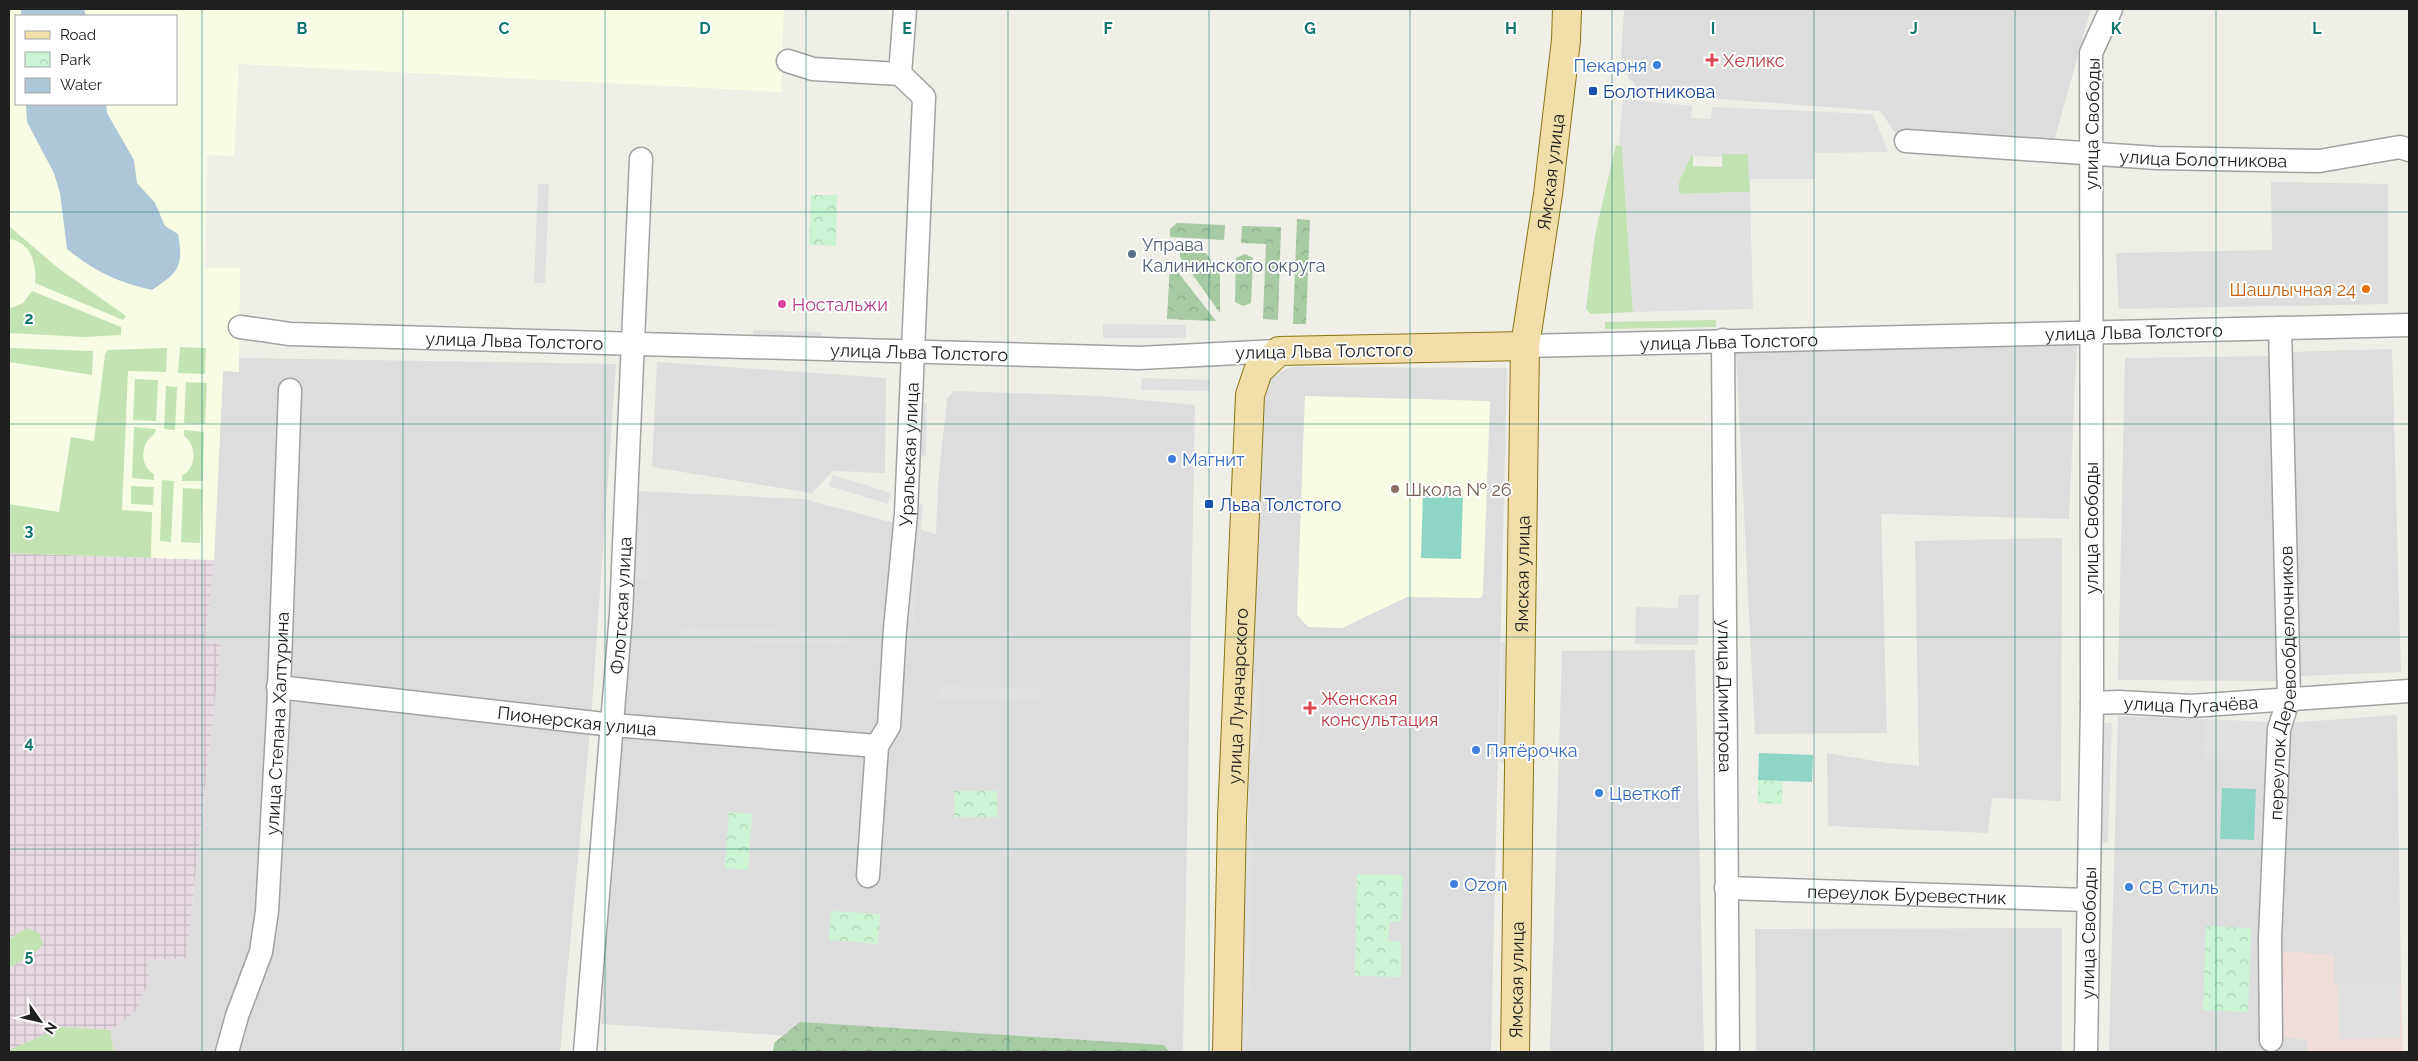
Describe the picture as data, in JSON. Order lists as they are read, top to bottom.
{
  "streets": {
    "main road": ["Ямская улица", "улица Льва Толстого", "улица Луначарского"],
    "street": [
      "улица Свободы",
      "улица Болотникова",
      "Уральская улица",
      "Флотская улица",
      "переулок Деревообделочников",
      "улица Димитрова",
      "улица Пугачёва",
      "Пионерская улица",
      "улица Степана Халтурина",
      "переулок Буревестник"
    ]
  },
  "crossings": [
    ["улица Свободы", "улица Болотникова"],
    ["улица Свободы", "улица Льва Толстого"],
    ["улица Свободы", "улица Пугачёва"],
    ["улица Свободы", "переулок Буревестник"],
    ["Ямская улица", "улица Льва Толстого"],
    ["улица Льва Толстого", "Уральская улица"],
    ["улица Льва Толстого", "Флотская улица"],
    ["улица Льва Толстого", "переулок Деревообделочников"],
    ["улица Льва Толстого", "улица Луначарского"],
    ["улица Льва Толстого", "улица Димитрова"],
    ["Уральская улица", "Пионерская улица"],
    ["Флотская улица", "Пионерская улица"],
    ["переулок Деревообделочников", "улица Пугачёва"],
    ["улица Димитрова", "переулок Буревестник"],
    ["Пионерская улица", "улица Степана Халтурина"]
  ],
  "places": {
    "health": ["Хеликс", "Женская консультация"],
    "other": [
      "Пекарня",
      "Управа Калининского округа",
      "Шашлычная 24",
      "Ностальжи",
      "Магнит",
      "Школа № 26",
      "Пятёрочка",
      "Цветкоff",
      "Ozon",
      "СВ Стиль"
    ],
    "transit": ["Болотникова", "Льва Толстого"]
  },
  "legend": ["Road", "Park", "Water"],
  "north": "bottom right",
  "grid": {
    "columns": [
      "B",
      "C",
      "D",
      "E",
      "F",
      "G",
      "H",
      "I",
      "J",
      "K",
      "L"
    ],
    "rows": [
      "2",
      "3",
      "4",
      "5"
    ]
  }
}
